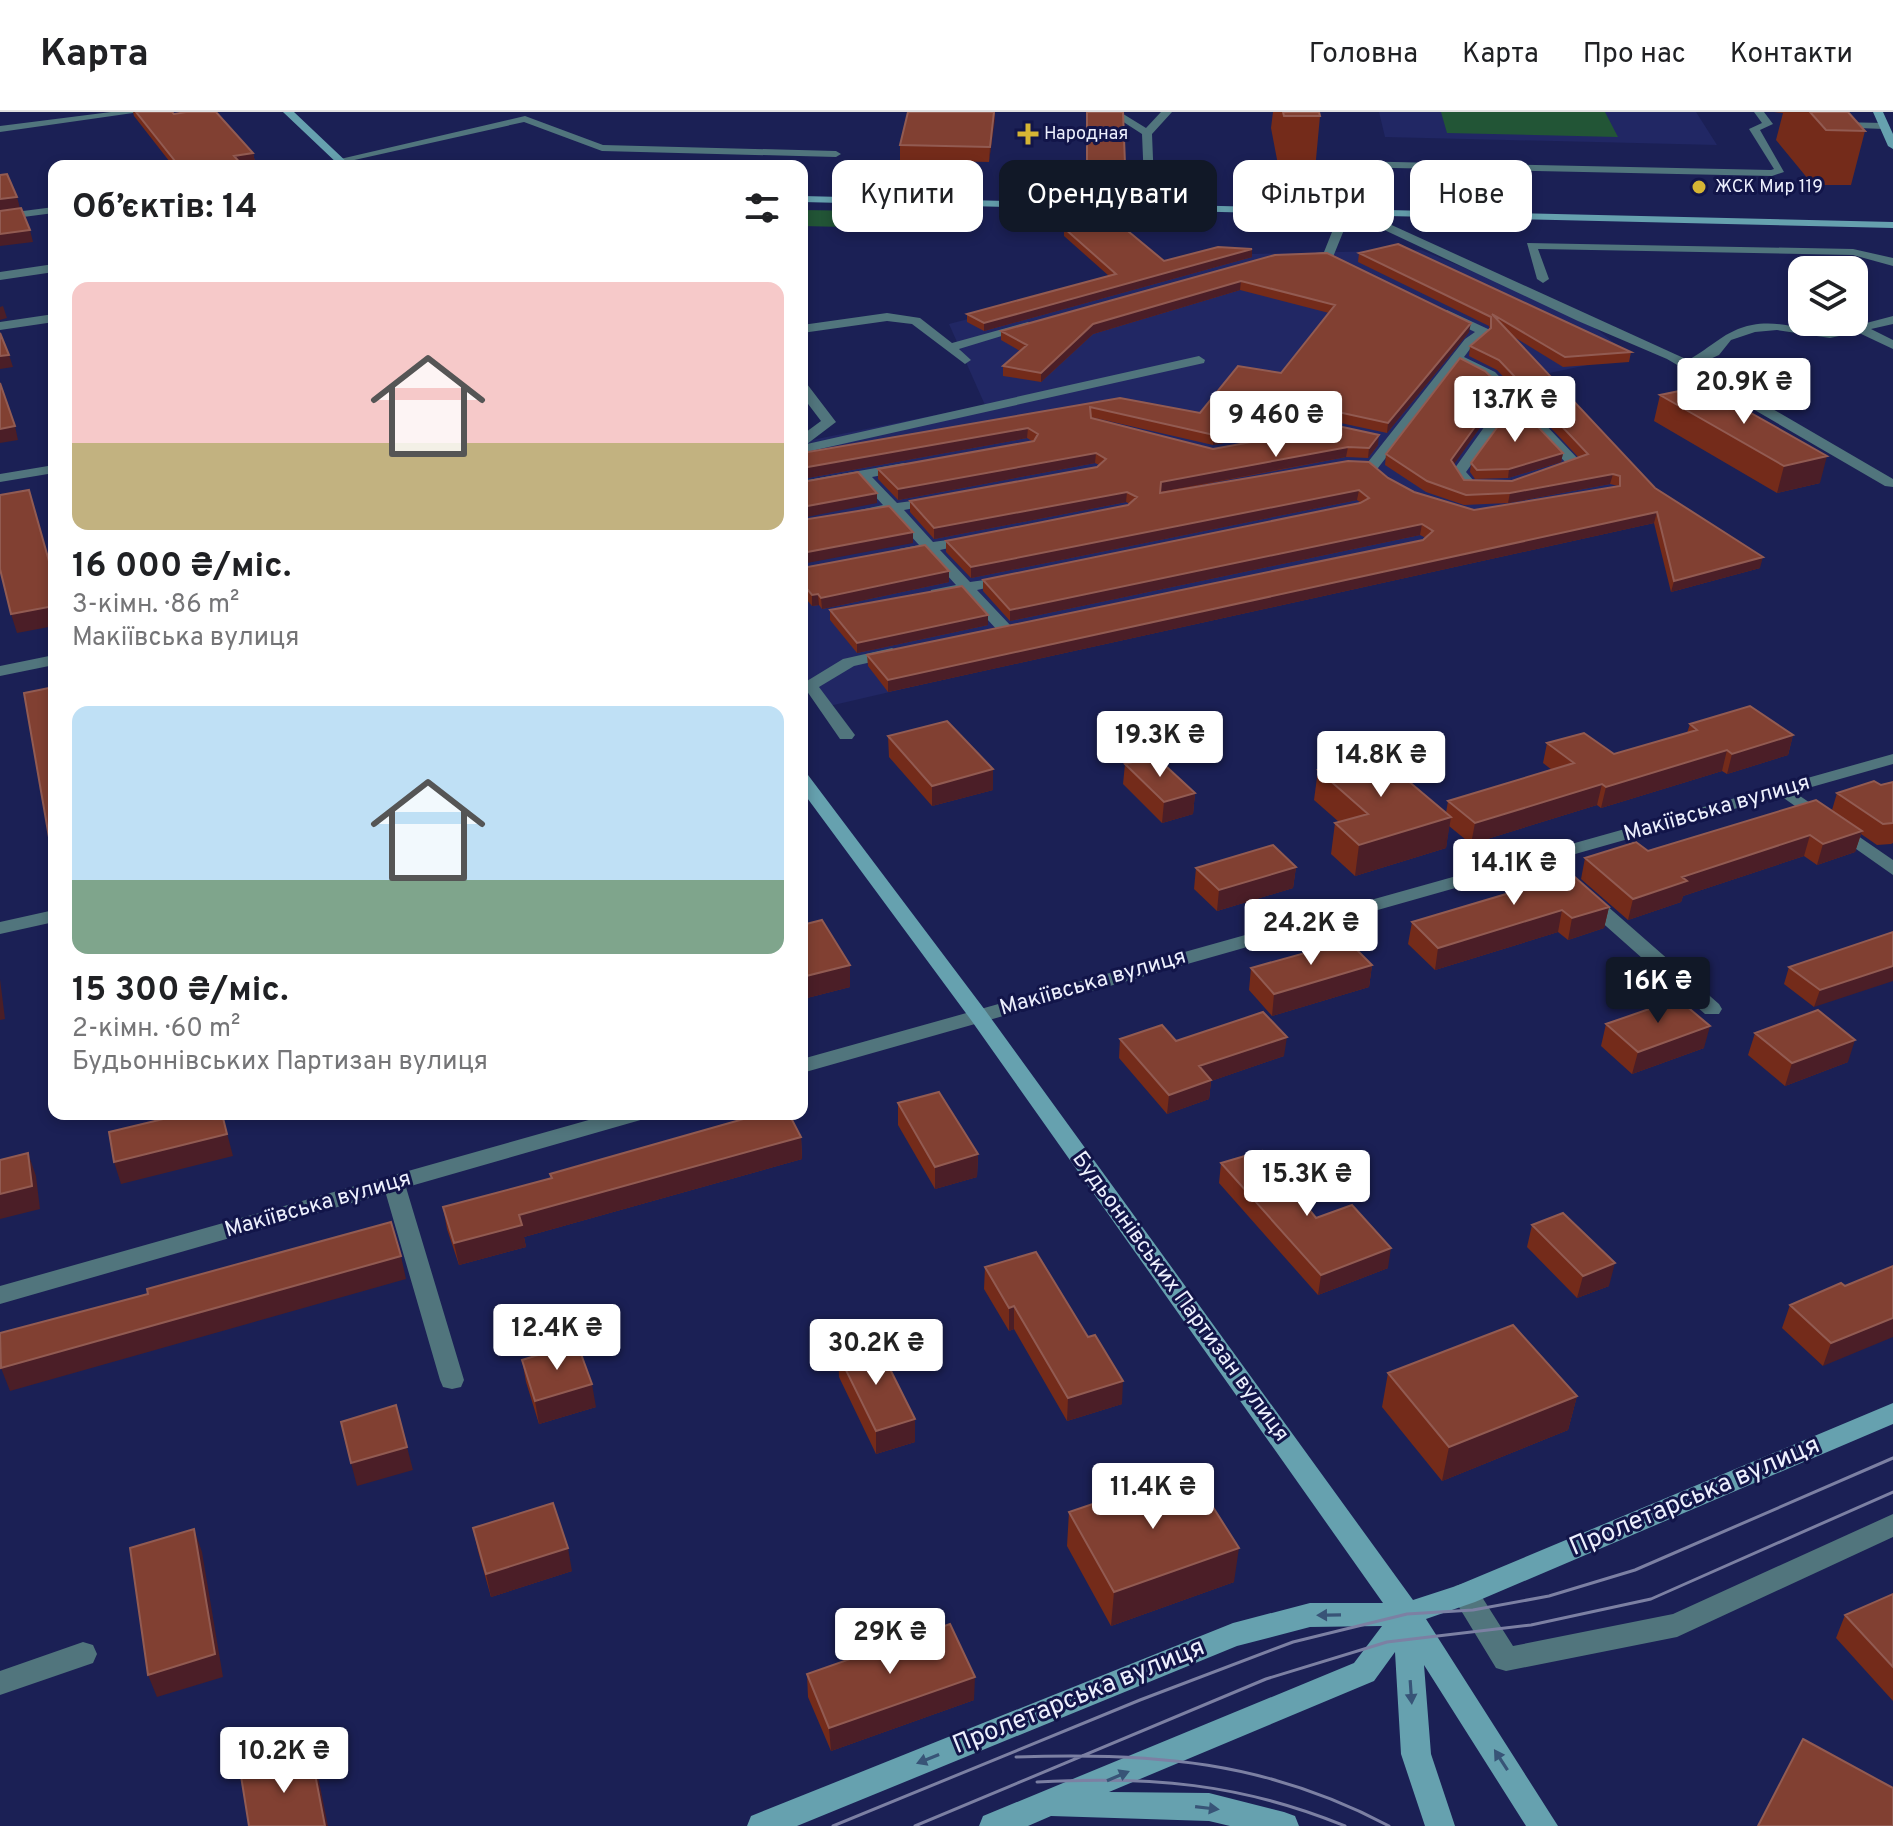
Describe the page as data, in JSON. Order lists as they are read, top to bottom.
{
  "streets": {
    "main road": ["Будьоннівських Партизан вулиця", "Пролетарська вулиця"],
    "street": ["Макіївська вулиця"]
  },
  "crossings": [
    ["Макіївська вулиця", "Будьоннівських Партизан вулиця"],
    ["Будьоннівських Партизан вулиця", "Пролетарська вулиця"]
  ],
  "places": {
    "health": ["Народная"],
    "other": ["ЖСК Мир 119"]
  },
  "page": {
    "header": "Карта",
    "nav": [
      "Головна",
      "Карта",
      "Про нас",
      "Контакти"
    ],
    "chip": [
      "Купити",
      "Орендувати",
      "Фільтри",
      "Нове"
    ],
    "heading": "Об’єктів: 14",
    "list": [
      {
        "name": "16 000 ₴/міс.",
        "note": "3-кімн. · 86 m² · Макіївська вулиця"
      },
      {
        "name": "15 300 ₴/міс.",
        "note": "2-кімн. · 60 m² · Будьоннівських Партизан вулиця"
      }
    ],
    "price": [
      "20.9K ₴",
      "13.7K ₴",
      "9 460 ₴",
      "19.3K ₴",
      "14.8K ₴",
      "14.1K ₴",
      "24.2K ₴",
      "16K ₴",
      "15.3K ₴",
      "12.4K ₴",
      "30.2K ₴",
      "11.4K ₴",
      "29K ₴",
      "10.2K ₴"
    ]
  }
}
